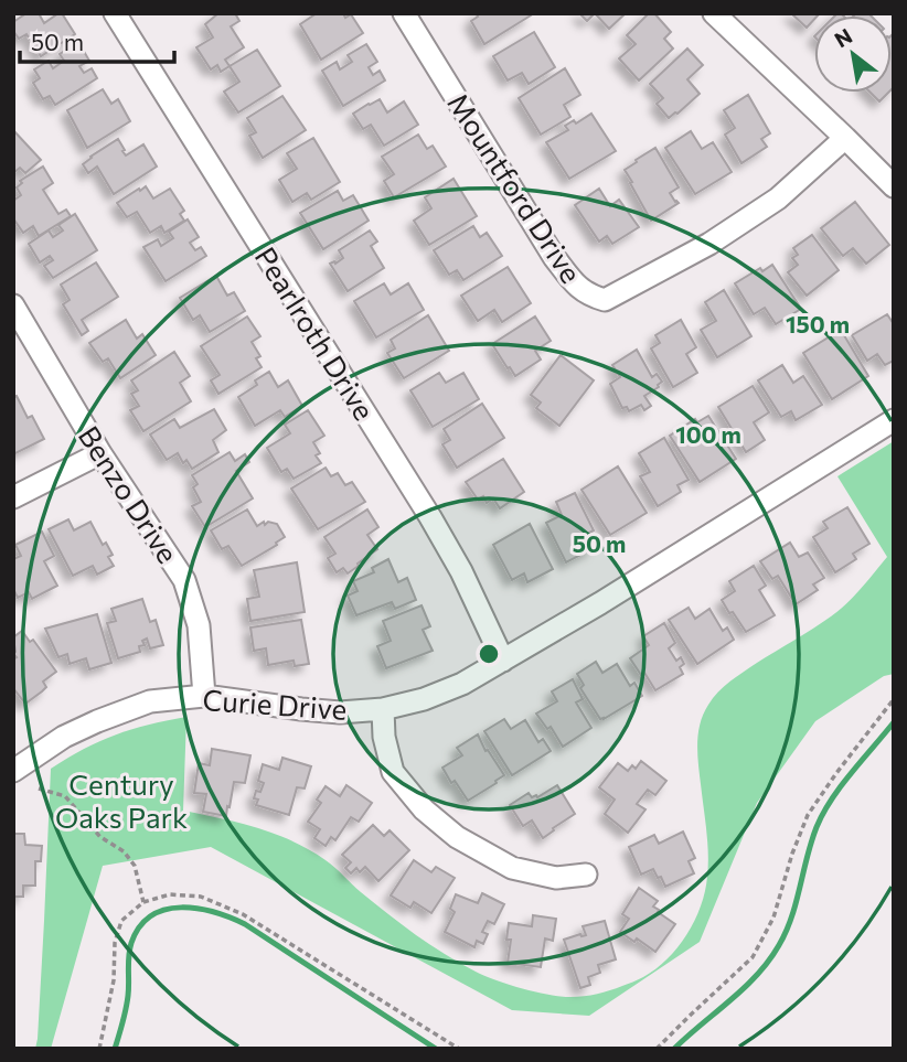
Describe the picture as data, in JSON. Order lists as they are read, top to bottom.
{
  "streets": {
    "street": [
      "Mountford Drive",
      "Pearlroth Drive",
      "Benzo Drive",
      "Curie Drive"
    ]
  },
  "crossings": [
    ["Pearlroth Drive", "Curie Drive"],
    ["Benzo Drive", "Curie Drive"]
  ],
  "parks": ["Century Oaks Park"],
  "scale_bar": "50 m",
  "north": "top left",
  "rings": ["150 m", "100 m", "50 m"]
}
